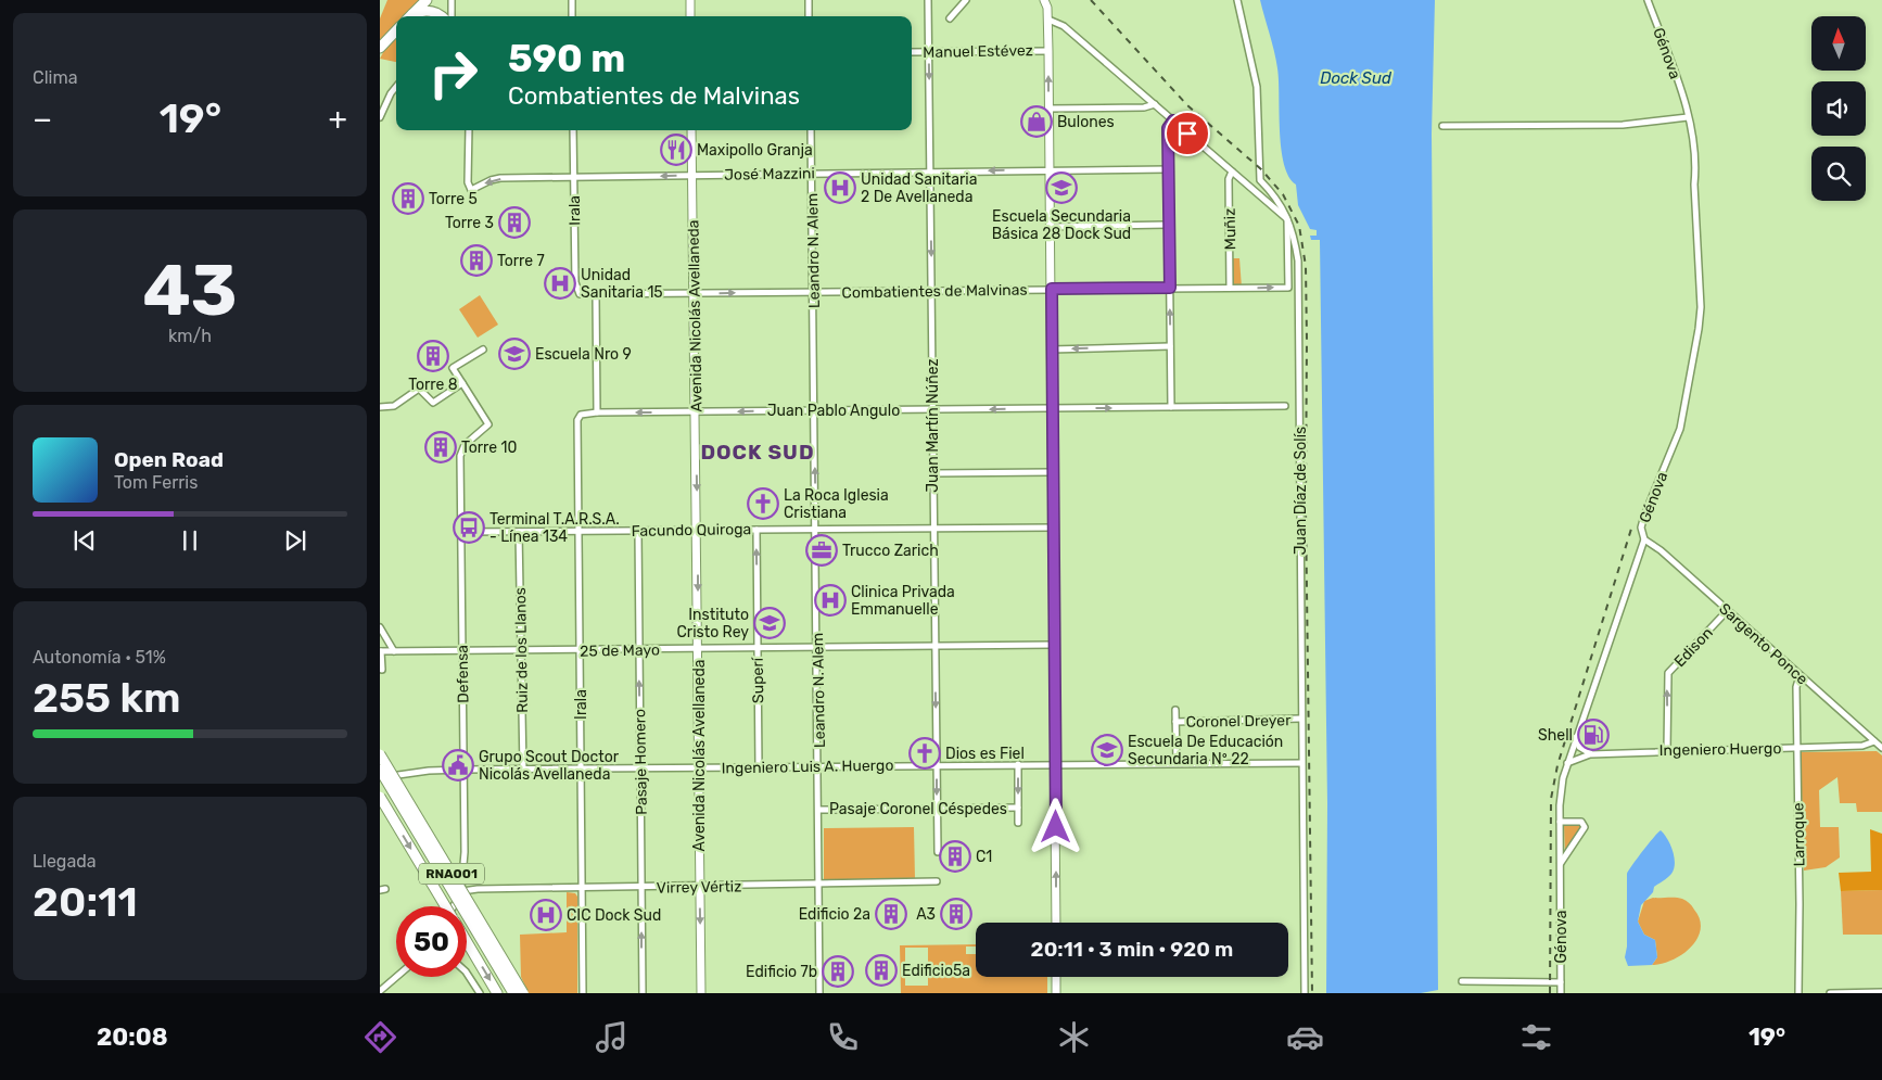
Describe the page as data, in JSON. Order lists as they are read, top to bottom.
{
  "streets": {
    "highway": ["RNA001"],
    "main road": ["Avenida Nicolás Avellaneda"],
    "street": [
      "Manuel Estévez",
      "Génova",
      "José Mazzini",
      "Irala",
      "Muñiz",
      "Leandro N. Alem",
      "Combatientes de Malvinas",
      "Juan Pablo Angulo",
      "Juan Martín Núñez",
      "Juan Díaz de Solís",
      "Facundo Quiroga",
      "Sargento Ponce",
      "Edison",
      "Ruiz de los Llanos",
      "25 de Mayo",
      "Defensa",
      "Superí",
      "Coronel Dreyer",
      "Ingeniero Huergo",
      "Pasaje Homero",
      "Ingeniero Luis A. Huergo",
      "Pasaje Coronel Céspedes",
      "Larroque",
      "Virrey Vértiz"
    ]
  },
  "crossings": [
    ["Manuel Estévez", "Juan Martín Núñez"],
    ["Génova", "Sargento Ponce"],
    ["Génova", "Ingeniero Huergo"],
    ["José Mazzini", "Irala"],
    ["José Mazzini", "Leandro N. Alem"],
    ["José Mazzini", "Avenida Nicolás Avellaneda"],
    ["José Mazzini", "Juan Martín Núñez"],
    ["Irala", "Combatientes de Malvinas"],
    ["Irala", "Juan Pablo Angulo"],
    ["Irala", "Facundo Quiroga"],
    ["Irala", "25 de Mayo"],
    ["Irala", "Ingeniero Luis A. Huergo"],
    ["Irala", "Virrey Vértiz"],
    ["Muñiz", "Combatientes de Malvinas"],
    ["Leandro N. Alem", "Combatientes de Malvinas"],
    ["Leandro N. Alem", "Juan Pablo Angulo"],
    ["Leandro N. Alem", "Facundo Quiroga"],
    ["Leandro N. Alem", "25 de Mayo"],
    ["Leandro N. Alem", "Ingeniero Luis A. Huergo"],
    ["Leandro N. Alem", "Pasaje Coronel Céspedes"],
    ["Leandro N. Alem", "Virrey Vértiz"],
    ["Combatientes de Malvinas", "Avenida Nicolás Avellaneda"],
    ["Combatientes de Malvinas", "Juan Martín Núñez"],
    ["Combatientes de Malvinas", "Juan Díaz de Solís"],
    ["Avenida Nicolás Avellaneda", "Juan Pablo Angulo"],
    ["Avenida Nicolás Avellaneda", "Facundo Quiroga"],
    ["Avenida Nicolás Avellaneda", "25 de Mayo"],
    ["Avenida Nicolás Avellaneda", "Ingeniero Luis A. Huergo"],
    ["Avenida Nicolás Avellaneda", "Virrey Vértiz"],
    ["Juan Pablo Angulo", "Juan Martín Núñez"],
    ["Juan Martín Núñez", "Facundo Quiroga"],
    ["Juan Martín Núñez", "25 de Mayo"],
    ["Juan Martín Núñez", "Ingeniero Luis A. Huergo"],
    ["Juan Martín Núñez", "Pasaje Coronel Céspedes"],
    ["Juan Díaz de Solís", "Coronel Dreyer"],
    ["Juan Díaz de Solís", "Ingeniero Luis A. Huergo"],
    ["Facundo Quiroga", "Ruiz de los Llanos"],
    ["Facundo Quiroga", "Defensa"],
    ["Facundo Quiroga", "Superí"],
    ["Facundo Quiroga", "Pasaje Homero"],
    ["Sargento Ponce", "Edison"],
    ["Sargento Ponce", "Ingeniero Huergo"],
    ["Sargento Ponce", "Larroque"],
    ["Edison", "Ingeniero Huergo"],
    ["Ruiz de los Llanos", "25 de Mayo"],
    ["Ruiz de los Llanos", "Ingeniero Luis A. Huergo"],
    ["25 de Mayo", "Defensa"],
    ["25 de Mayo", "Superí"],
    ["25 de Mayo", "Pasaje Homero"],
    ["Defensa", "Ingeniero Luis A. Huergo"],
    ["Defensa", "Virrey Vértiz"],
    ["Superí", "Ingeniero Luis A. Huergo"],
    ["Ingeniero Huergo", "Larroque"],
    ["Pasaje Homero", "Ingeniero Luis A. Huergo"],
    ["Pasaje Homero", "Virrey Vértiz"]
  ],
  "one_way": [
    "José Mazzini",
    "Avenida Nicolás Avellaneda",
    "Juan Martín Núñez",
    "Edison",
    "Superí",
    "Pasaje Homero"
  ],
  "districts": ["DOCK SUD"],
  "water": ["Dock Sud"],
  "places": {
    "shop": ["Bulones"],
    "restaurant": ["Maxipollo Granja"],
    "hospital": [
      "Unidad Sanitaria 2 De Avellaneda",
      "Unidad Sanitaria 15",
      "Clinica Privada Emmanuelle",
      "CIC Dock Sud"
    ],
    "school or university": [
      "Escuela Secundaria Básica 28 Dock Sud",
      "Escuela Nro 9",
      "Instituto Cristo Rey",
      "Escuela De Educación Secundaria Nº 22"
    ],
    "building": [
      "Torre 5",
      "Torre 3",
      "Torre 7",
      "Torre 8",
      "Torre 10",
      "C1",
      "Edificio 2a",
      "A3",
      "Edificio5a",
      "Edificio 7b"
    ],
    "church": ["La Roca Iglesia Cristiana", "Dios es Fiel"],
    "bus stop": ["Terminal T.A.R.S.A. - Línea 134"],
    "office": ["Trucco Zarich"],
    "fuel station": ["Shell"],
    "public building": ["Grupo Scout Doctor Nicolás Avellaneda"]
  },
  "north": "top",
  "page": {
    "tile": [
      "Clima",
      ["43", "km/h"],
      ["Autonomía · 51%", "255 km"],
      ["Llegada", "20:11"]
    ],
    "turn": ["590 m", "Combatientes de Malvinas"],
    "heat": ["−", "19°", "+"],
    "song": ["Open Road", "Tom Ferris"],
    "limit": "50",
    "trip": "20:11 · 3 min · 920 m",
    "tabs": ["20:08", "19°"]
  }
}
